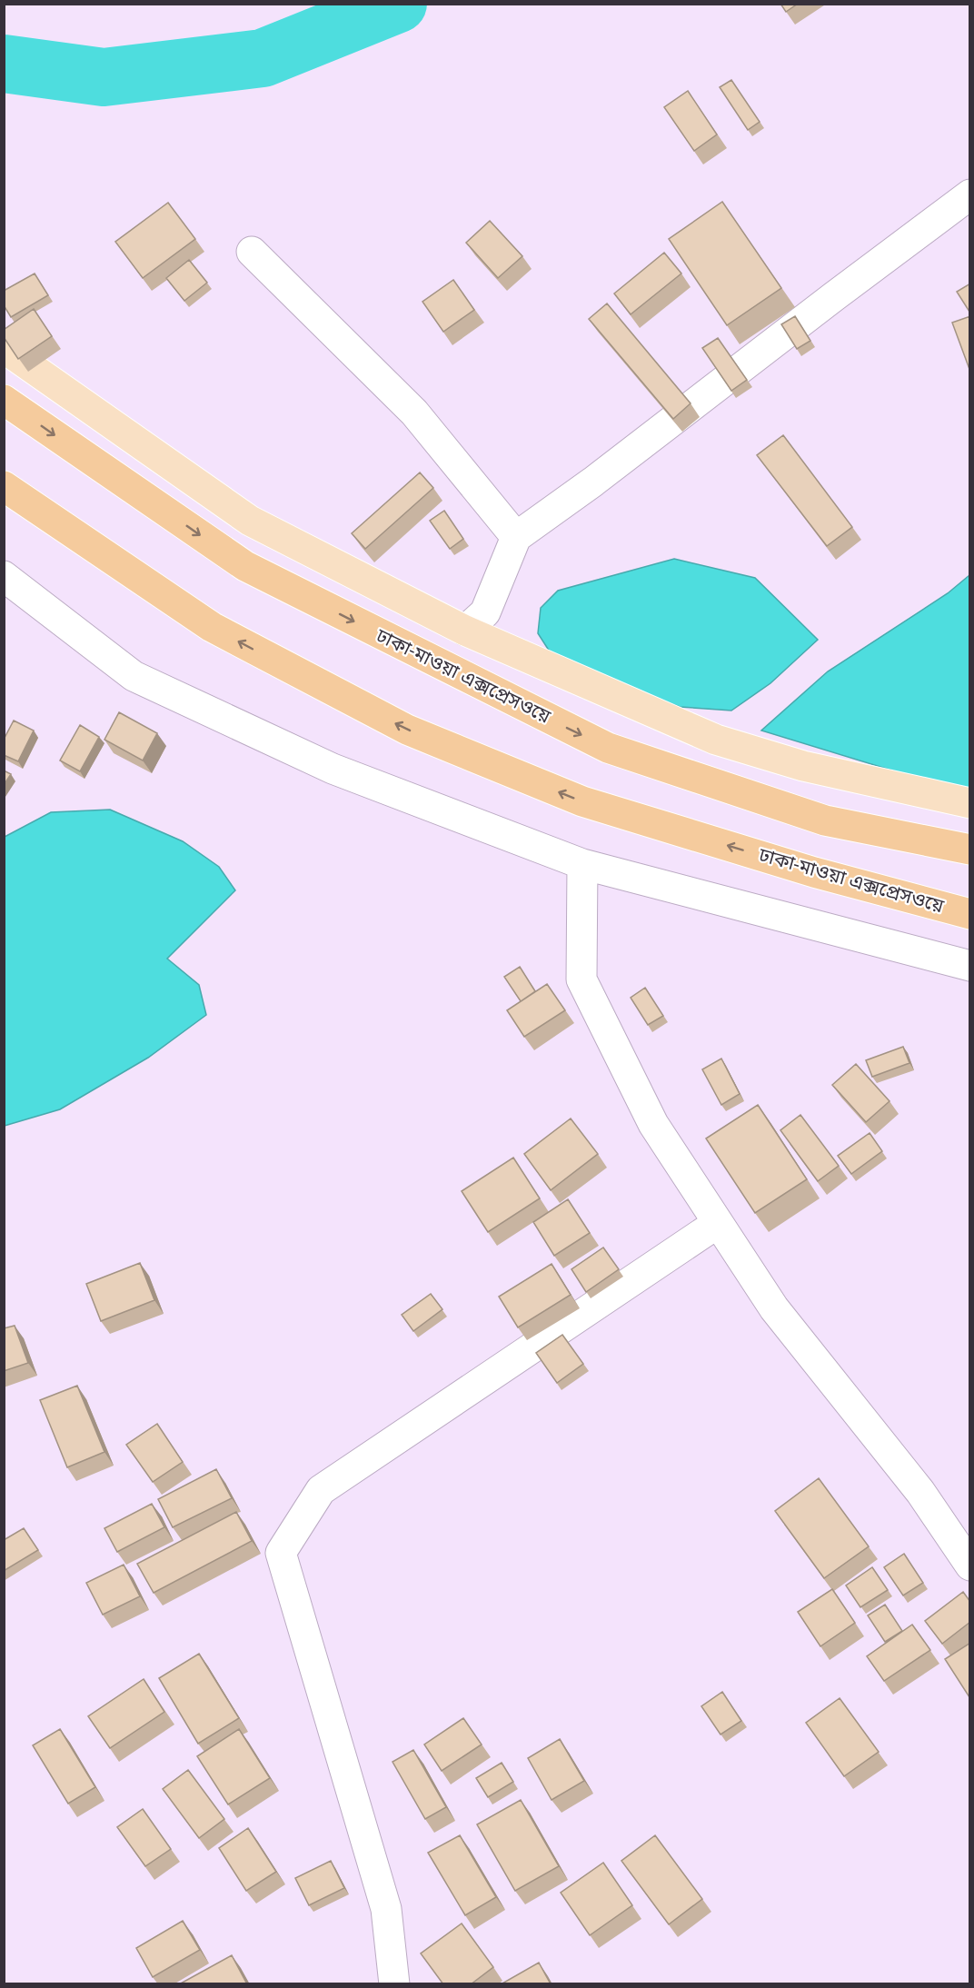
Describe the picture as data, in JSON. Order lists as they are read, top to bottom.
{
  "streets": {
    "highway": ["ঢাকা-মাওয়া এক্সপ্রেসওয়ে"]
  }
}
